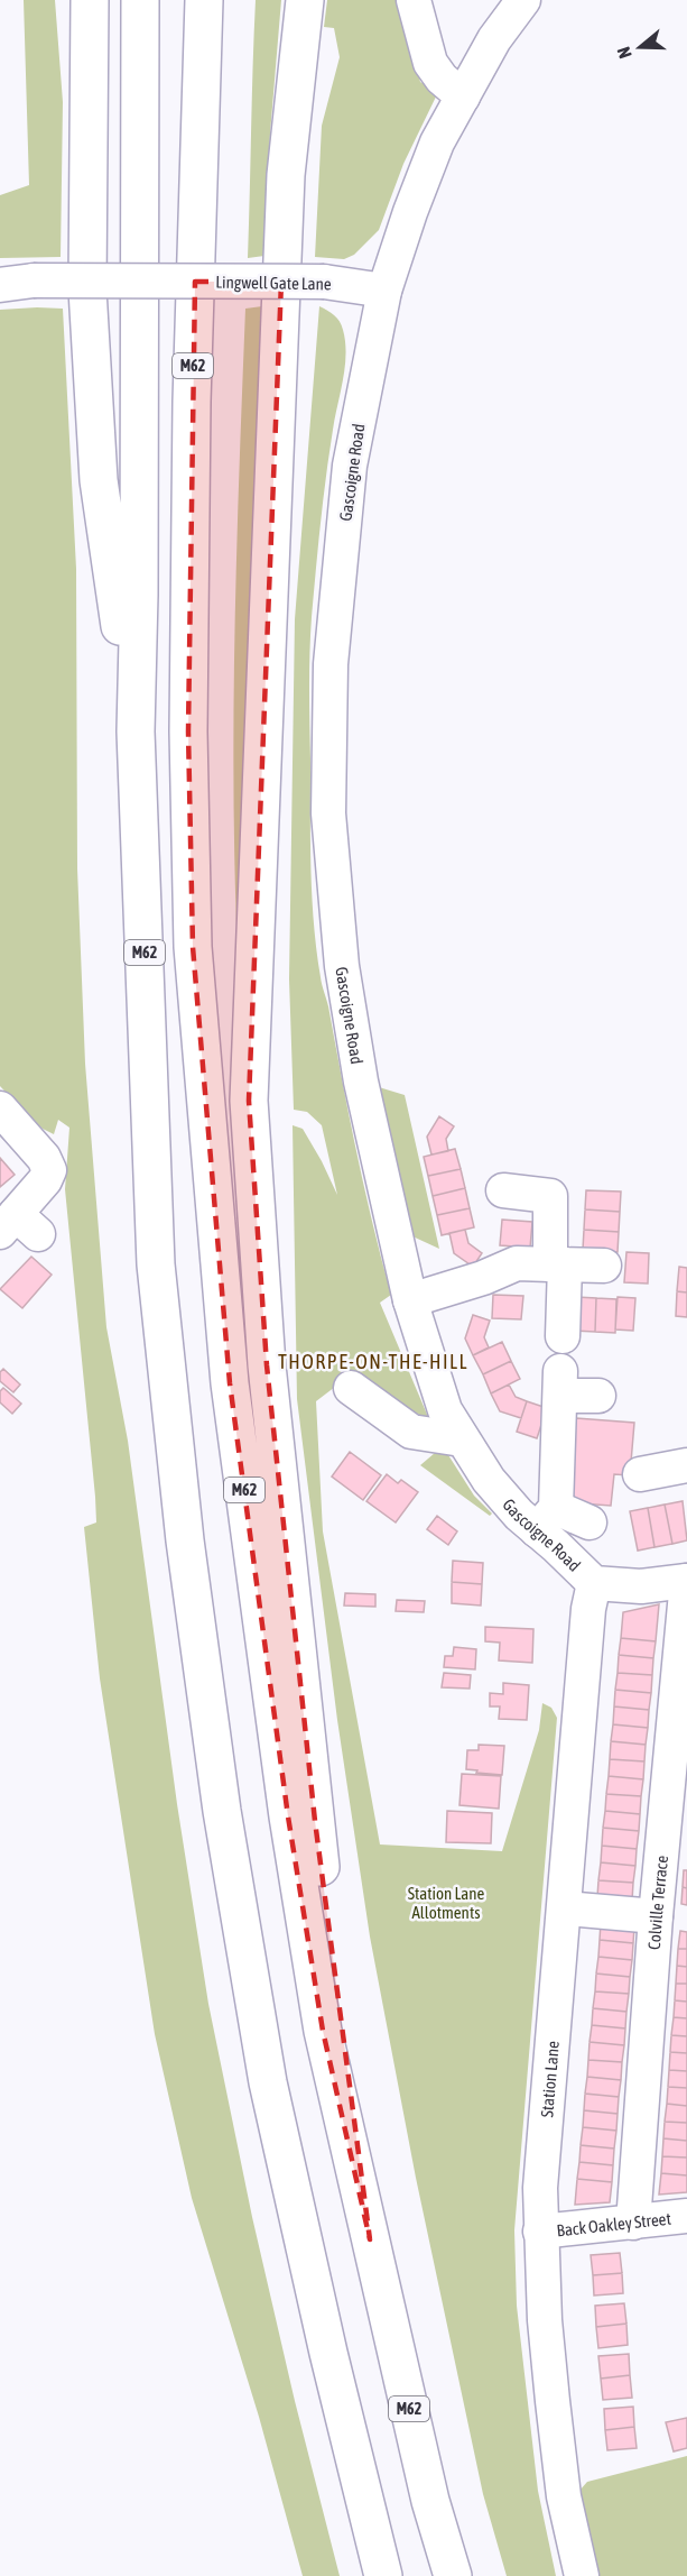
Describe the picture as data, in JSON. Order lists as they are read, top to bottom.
{
  "streets": {
    "highway": ["M62"],
    "street": [
      "Lingwell Gate Lane",
      "Gascoigne Road",
      "Colville Terrace",
      "Station Lane",
      "Back Oakley Street"
    ]
  },
  "crossings": [
    ["Lingwell Gate Lane", "Gascoigne Road"],
    ["Gascoigne Road", "Colville Terrace"],
    ["Gascoigne Road", "Station Lane"],
    ["Colville Terrace", "Back Oakley Street"],
    ["Station Lane", "Back Oakley Street"]
  ],
  "districts": ["THORPE-ON-THE-HILL"],
  "parks": ["Station Lane Allotments"],
  "north": "left"
}
